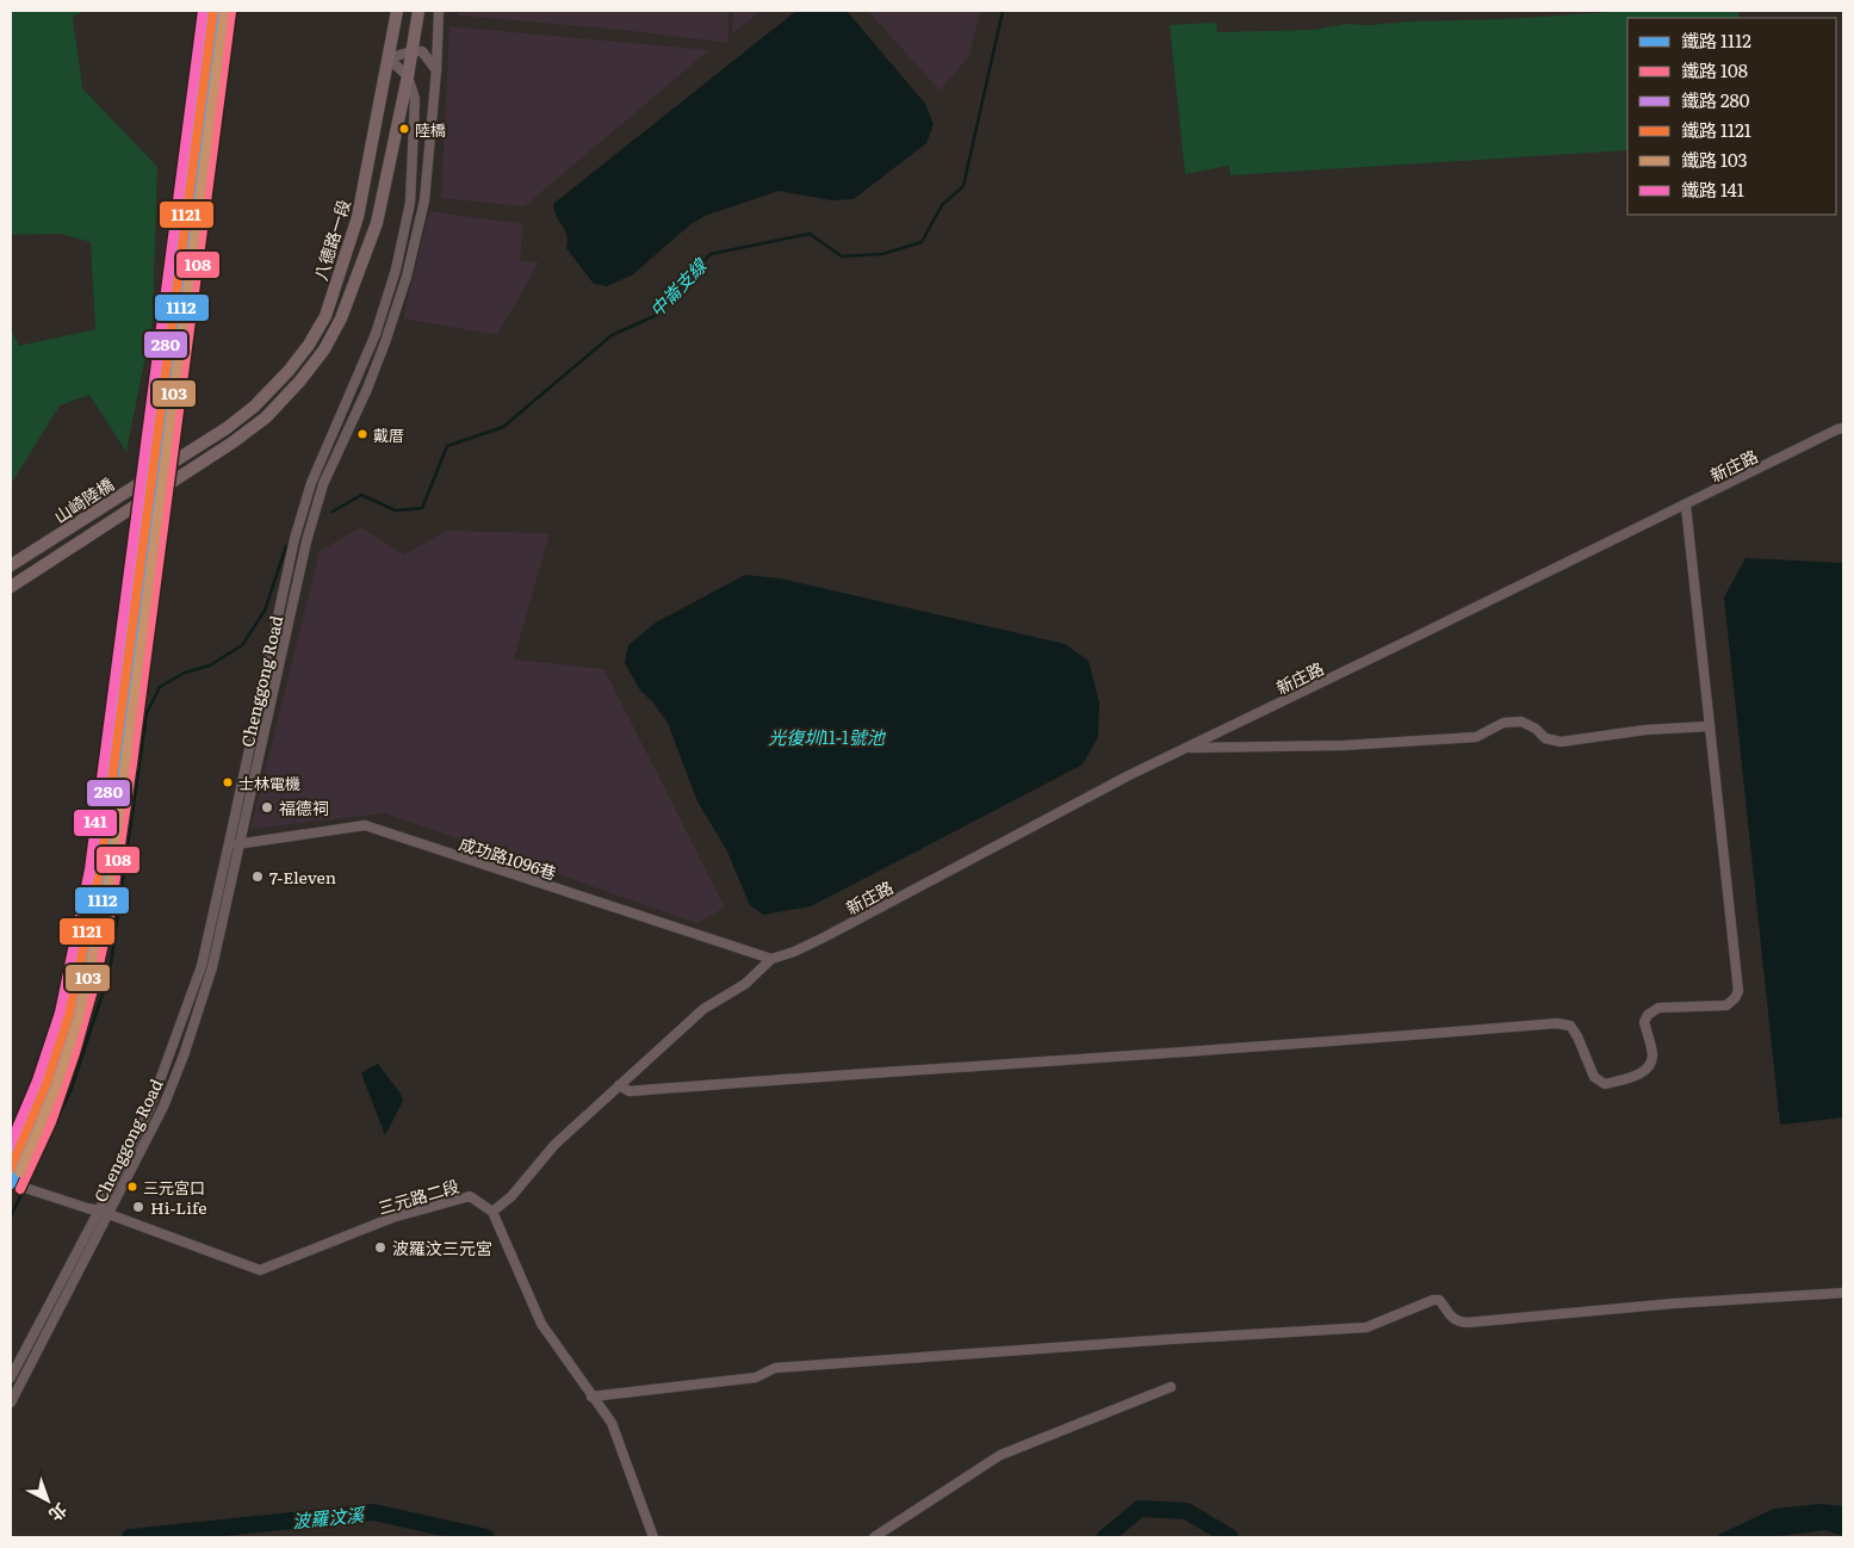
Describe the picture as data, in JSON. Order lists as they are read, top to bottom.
{
  "streets": {
    "main road": ["八德路一段", "山崎陸橋"],
    "street": [
      "新庄路",
      "Chenggong Road",
      "成功路1096巷",
      "三元路二段"
    ]
  },
  "crossings": [
    ["八德路一段", "山崎陸橋"],
    ["八德路一段", "Chenggong Road"],
    ["新庄路", "成功路1096巷"],
    ["Chenggong Road", "成功路1096巷"],
    ["Chenggong Road", "三元路二段"]
  ],
  "water": ["中崙支線", "光復圳11-1號池", "波羅汶溪"],
  "places": [
    "陸橋",
    "戴厝",
    "士林電機",
    "福德祠",
    "7-Eleven",
    "三元宮口",
    "Hi-Life",
    "波羅汶三元宮"
  ],
  "lines": [
    "rail line 1112",
    "rail line 280",
    "rail line 1121",
    "rail line 141",
    "rail line 108",
    "rail line 103"
  ],
  "legend": [
    "鐵路 1112",
    "鐵路 108",
    "鐵路 280",
    "鐵路 1121",
    "鐵路 103",
    "鐵路 141"
  ],
  "north": "bottom right"
}
